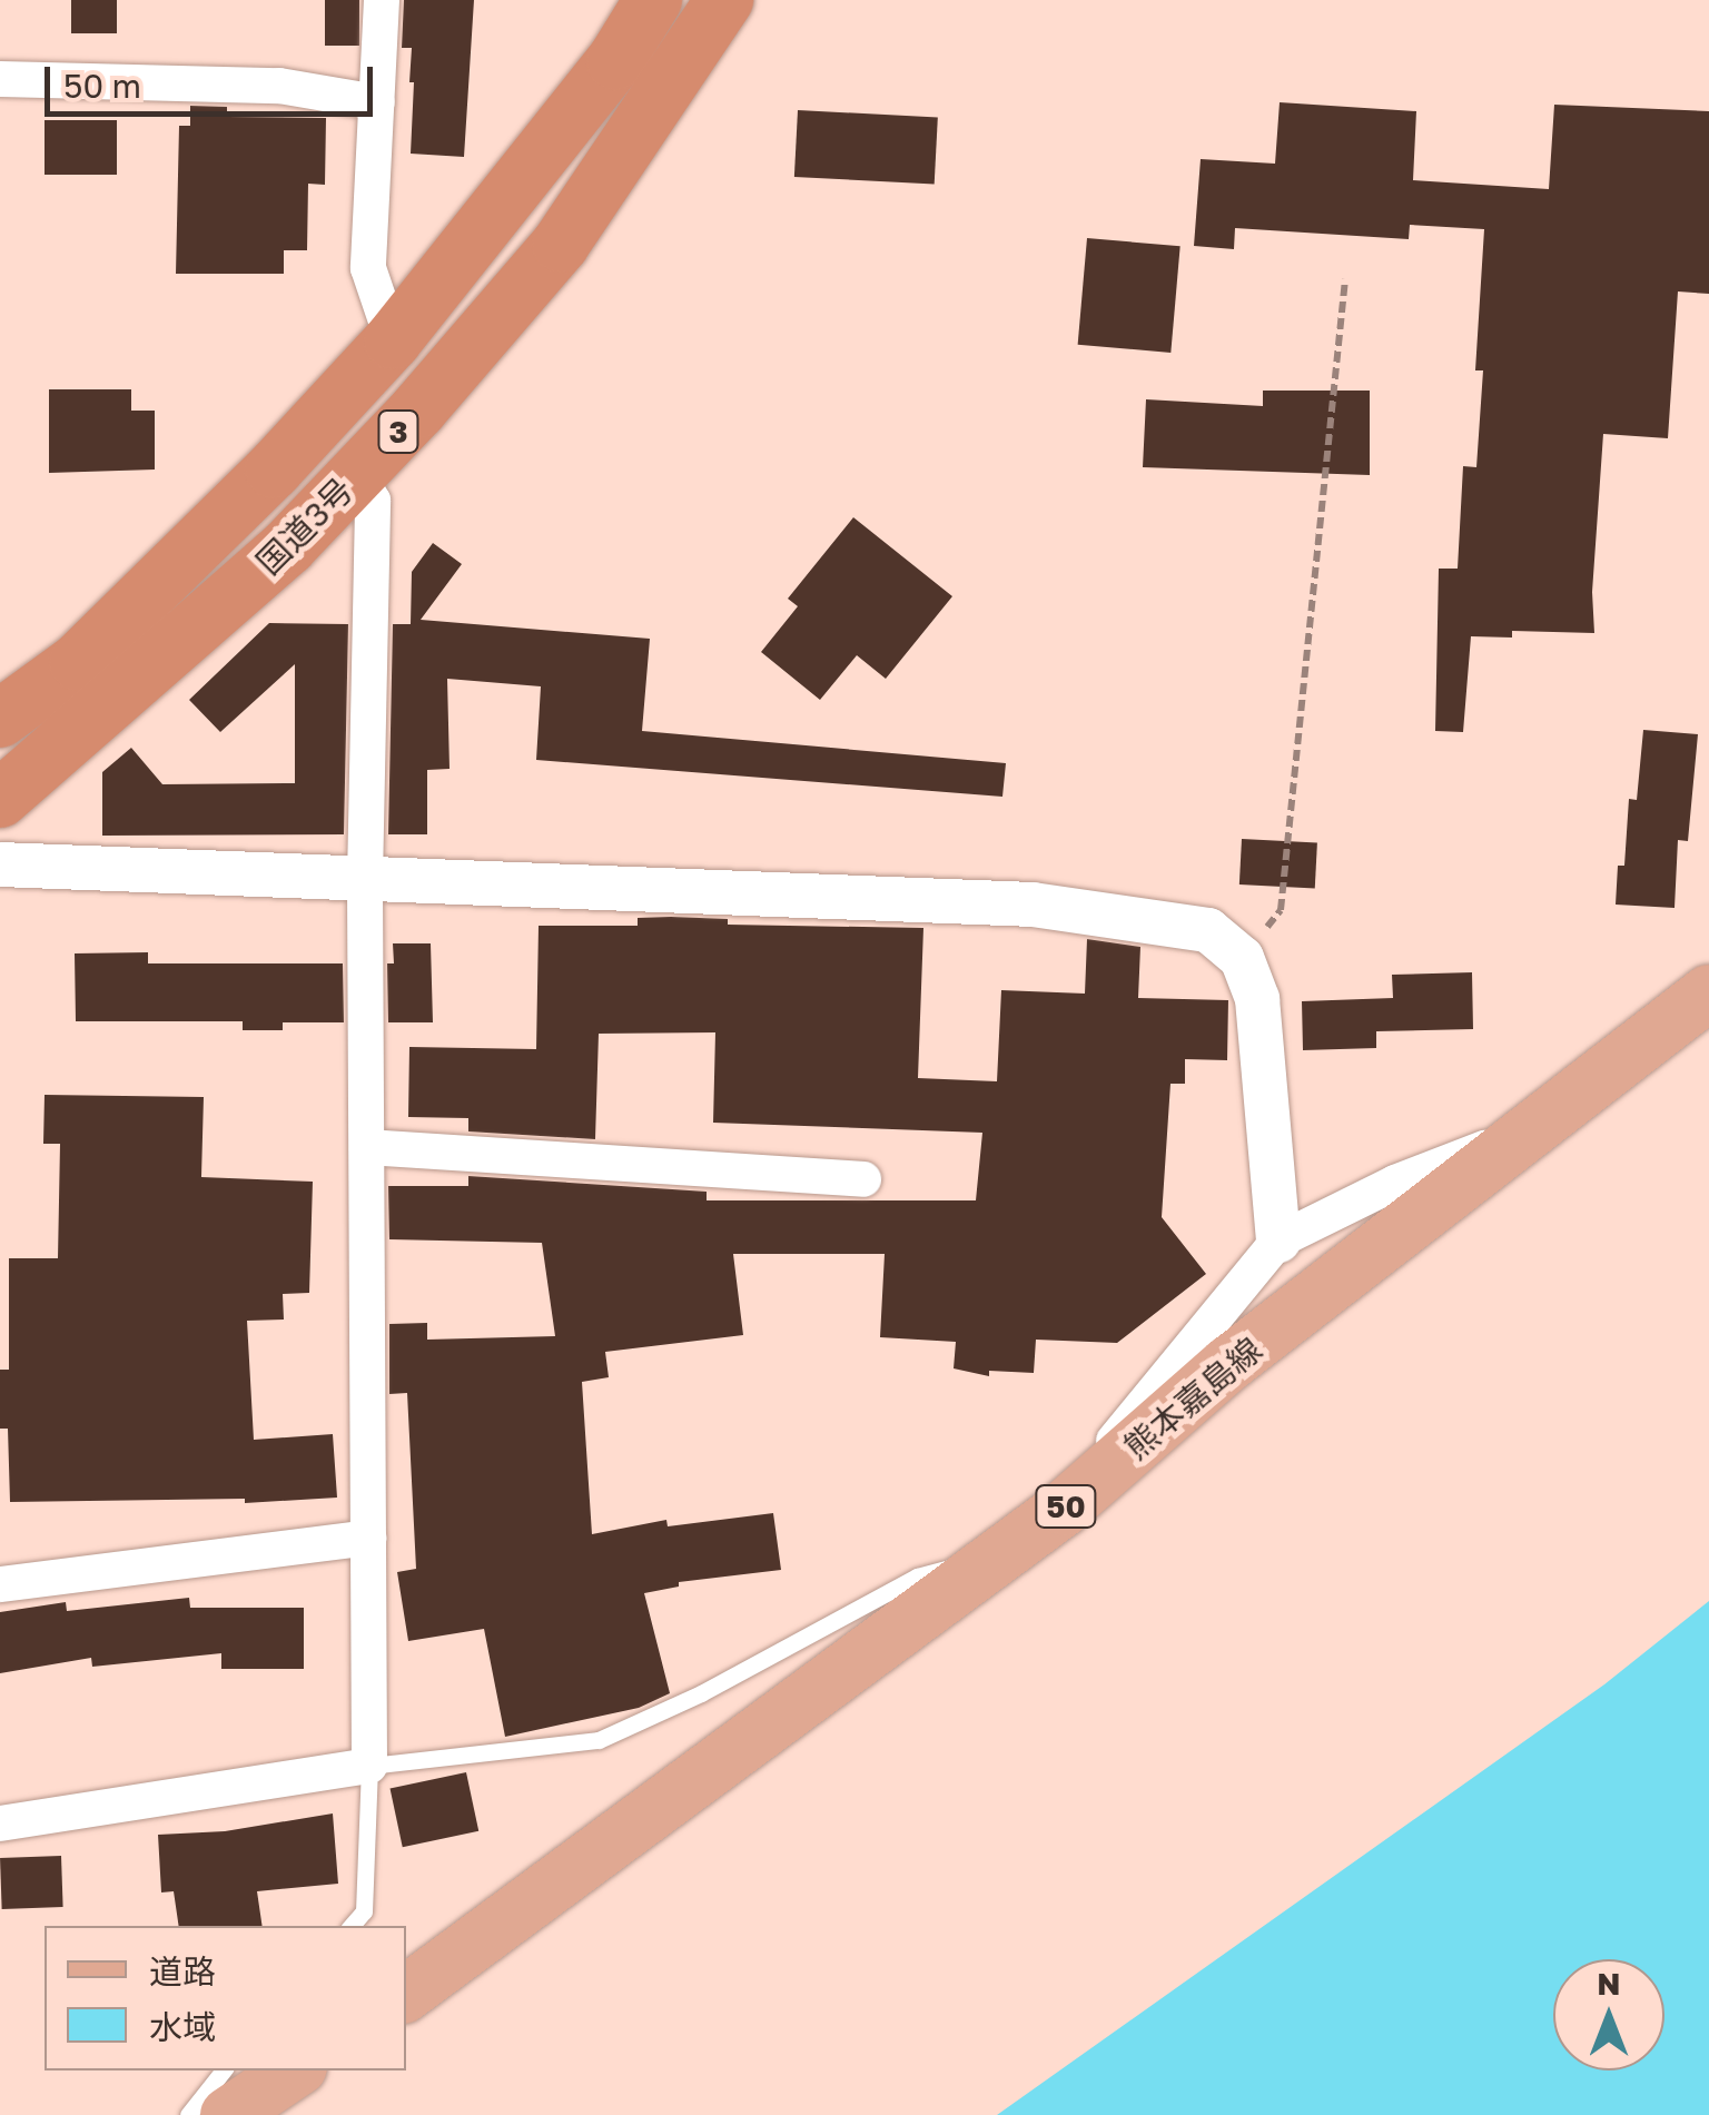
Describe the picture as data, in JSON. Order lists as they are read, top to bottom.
{
  "streets": {
    "highway": ["3", "国道3号"],
    "main road": ["熊本嘉島線", "50"]
  },
  "legend": ["道路", "水域"],
  "scale_bar": "50 m",
  "north": "top"
}
